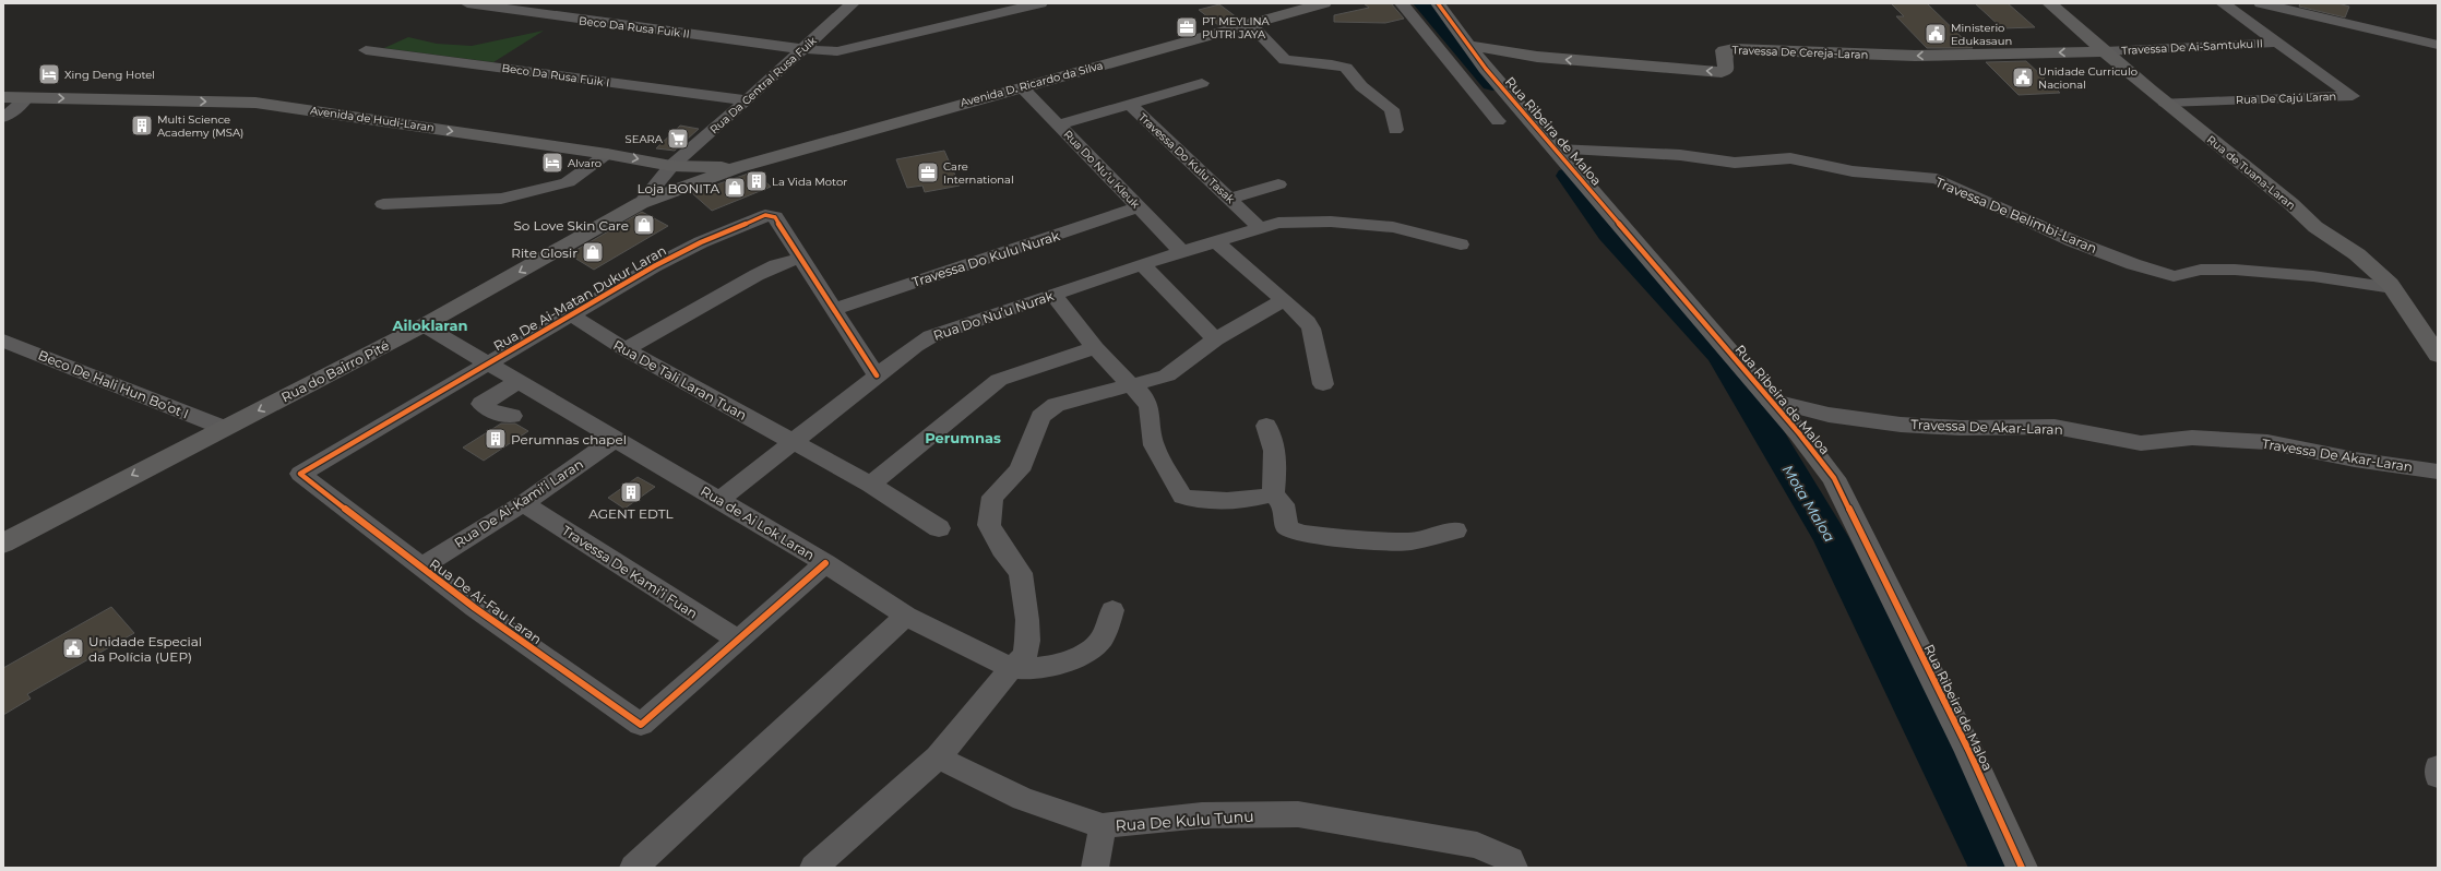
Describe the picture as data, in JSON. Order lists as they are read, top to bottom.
{
  "streets": {
    "street": [
      "Beco Da Rusa Fuik II",
      "Travessa De Ai-Samtuku II",
      "Travessa De Cereja-Laran",
      "Beco Da Rusa Fuik I",
      "Avenida D. Ricardo da Silva",
      "Rua Da Central Rusa Fuik",
      "Rua De Cajú Laran",
      "Avenida de Hudi-Laran",
      "Rua Ribeira de Maloa",
      "Travessa Do Kulu Tasak",
      "Rua Do Nu’u Kleuk",
      "Rua de Tuana-Laran",
      "Travessa De Belimbi-Laran",
      "Travessa Do Kulu Nurak",
      "Rua De Ai-Matan Dukur Laran",
      "Rua Do Nu’u Nurak",
      "Rua do Bairro Pité",
      "Rua De Tali Laran Tuan",
      "Beco De Hali Hun Bo’ot I",
      "Travessa De Akar-Laran",
      "Rua De Ai-Kami’i Laran",
      "Rua de Ai Lok Laran",
      "Travessa De Kami’i Fuan",
      "Rua De Ai-Fau Laran",
      "Rua De Kulu Tunu"
    ]
  },
  "crossings": [
    ["Beco Da Rusa Fuik II", "Rua Da Central Rusa Fuik"],
    ["Travessa De Ai-Samtuku II", "Travessa De Cereja-Laran"],
    ["Travessa De Ai-Samtuku II", "Rua De Cajú Laran"],
    ["Travessa De Ai-Samtuku II", "Rua de Tuana-Laran"],
    ["Travessa De Cereja-Laran", "Rua Ribeira de Maloa"],
    ["Travessa De Cereja-Laran", "Rua de Tuana-Laran"],
    ["Beco Da Rusa Fuik I", "Rua Da Central Rusa Fuik"],
    ["Avenida D. Ricardo da Silva", "Avenida de Hudi-Laran"],
    ["Avenida D. Ricardo da Silva", "Rua Do Nu’u Kleuk"],
    ["Avenida D. Ricardo da Silva", "Rua do Bairro Pité"],
    ["Rua Da Central Rusa Fuik", "Avenida de Hudi-Laran"],
    ["Rua Da Central Rusa Fuik", "Rua do Bairro Pité"],
    ["Rua De Cajú Laran", "Rua de Tuana-Laran"],
    ["Avenida de Hudi-Laran", "Rua do Bairro Pité"],
    ["Rua Ribeira de Maloa", "Travessa De Belimbi-Laran"],
    ["Rua Ribeira de Maloa", "Travessa De Akar-Laran"],
    ["Travessa Do Kulu Tasak", "Rua Do Nu’u Kleuk"],
    ["Travessa Do Kulu Tasak", "Rua Do Nu’u Nurak"],
    ["Rua Do Nu’u Kleuk", "Travessa Do Kulu Nurak"],
    ["Rua Do Nu’u Kleuk", "Rua Do Nu’u Nurak"],
    ["Rua de Tuana-Laran", "Travessa De Belimbi-Laran"],
    ["Travessa Do Kulu Nurak", "Rua De Ai-Matan Dukur Laran"],
    ["Rua De Ai-Matan Dukur Laran", "Rua Do Nu’u Nurak"],
    ["Rua De Ai-Matan Dukur Laran", "Rua De Tali Laran Tuan"],
    ["Rua De Ai-Matan Dukur Laran", "Rua de Ai Lok Laran"],
    ["Rua De Ai-Matan Dukur Laran", "Rua De Ai-Fau Laran"],
    ["Rua Do Nu’u Nurak", "Rua De Tali Laran Tuan"],
    ["Rua Do Nu’u Nurak", "Rua de Ai Lok Laran"],
    ["Rua do Bairro Pité", "Beco De Hali Hun Bo’ot I"],
    ["Rua do Bairro Pité", "Rua de Ai Lok Laran"],
    ["Rua De Ai-Kami’i Laran", "Rua de Ai Lok Laran"],
    ["Rua De Ai-Kami’i Laran", "Travessa De Kami’i Fuan"],
    ["Rua De Ai-Kami’i Laran", "Rua De Ai-Fau Laran"],
    ["Rua de Ai Lok Laran", "Rua De Ai-Fau Laran"],
    ["Travessa De Kami’i Fuan", "Rua De Ai-Fau Laran"]
  ],
  "one_way": ["Travessa De Cereja-Laran"],
  "districts": ["Ailoklaran", "Perumnas"],
  "water": ["Mota Maloa"],
  "places": {
    "office": ["PT MEYLINA PUTRI JAYA", "Care International"],
    "public building": ["Ministerio Edukasaun", "Unidade Curriculo Nacional", "Unidade Especial da Polícia (UEP)"],
    "hotel": ["Xing Deng Hotel", "Alvaro"],
    "building": [
      "Multi Science Academy (MSA)",
      "La Vida Motor",
      "Perumnas chapel",
      "AGENT EDTL"
    ],
    "supermarket": ["SEARA"],
    "shop": ["Loja BONITA", "So Love Skin Care", "Rite Glosir"]
  }
}
